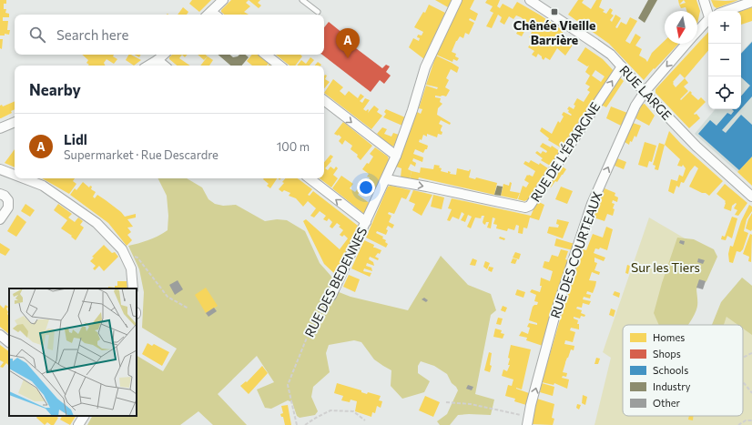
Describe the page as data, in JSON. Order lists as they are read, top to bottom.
{
  "streets": {
    "street": [
      "RUE LARGE",
      "RUE DE L'ÉPARGNE",
      "RUE DES COURTEAUX",
      "RUE DES BEDENNES"
    ]
  },
  "crossings": [
    ["RUE LARGE", "RUE DE L'ÉPARGNE"],
    ["RUE LARGE", "RUE DES COURTEAUX"],
    ["RUE DE L'ÉPARGNE", "RUE DES BEDENNES"]
  ],
  "one_way": ["RUE DE L'ÉPARGNE"],
  "parks": ["Sur les Tiers"],
  "places": {
    "transit": ["Chênée Vieille Barrière"]
  },
  "legend": [
    "Homes",
    "Shops",
    "Schools",
    "Industry",
    "Other"
  ],
  "north": "bottom",
  "page": {
    "map_buttons": ["+", "−"],
    "search": "Search here",
    "pins": "A",
    "heading": "Nearby",
    "list": [
      {
        "mark": "A",
        "name": "Lidl",
        "note": "Supermarket · Rue Descardre",
        "value": "100 m"
      }
    ]
  }
}
